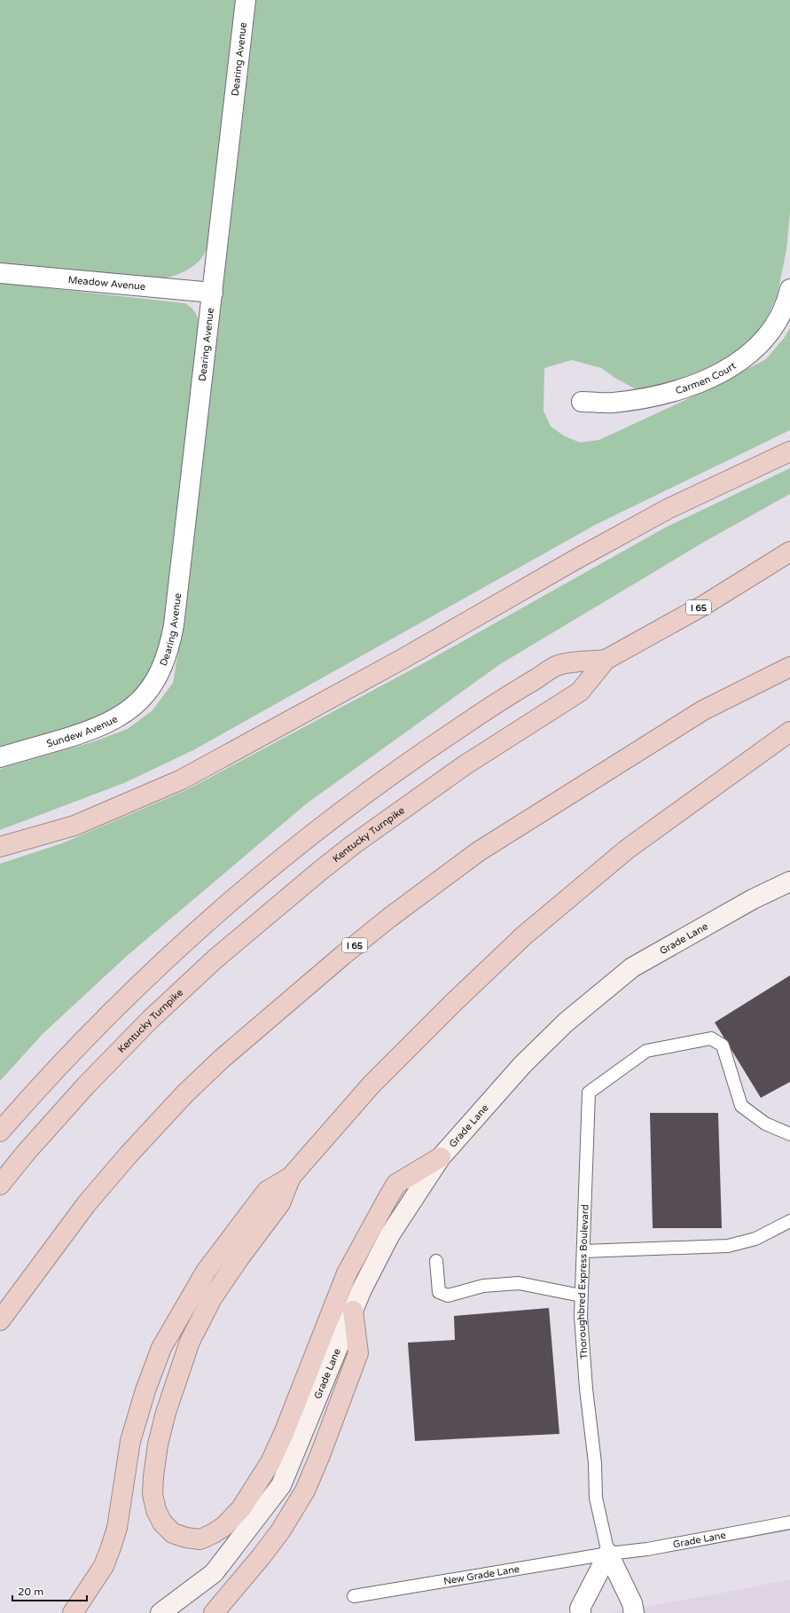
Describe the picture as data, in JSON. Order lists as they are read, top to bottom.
{
  "streets": {
    "highway": ["I 65", "Kentucky Turnpike"],
    "main road": ["Grade Lane"],
    "street": [
      "Dearing Avenue",
      "Meadow Avenue",
      "Carmen Court",
      "Sundew Avenue",
      "Thoroughbred Express Boulevard"
    ],
    "lane": ["New Grade Lane"]
  },
  "crossings": [
    ["Dearing Avenue", "Meadow Avenue"],
    ["Dearing Avenue", "Sundew Avenue"],
    ["Grade Lane", "Thoroughbred Express Boulevard"],
    ["Grade Lane", "New Grade Lane"],
    ["Thoroughbred Express Boulevard", "New Grade Lane"]
  ],
  "scale_bar": "20 m"
}
